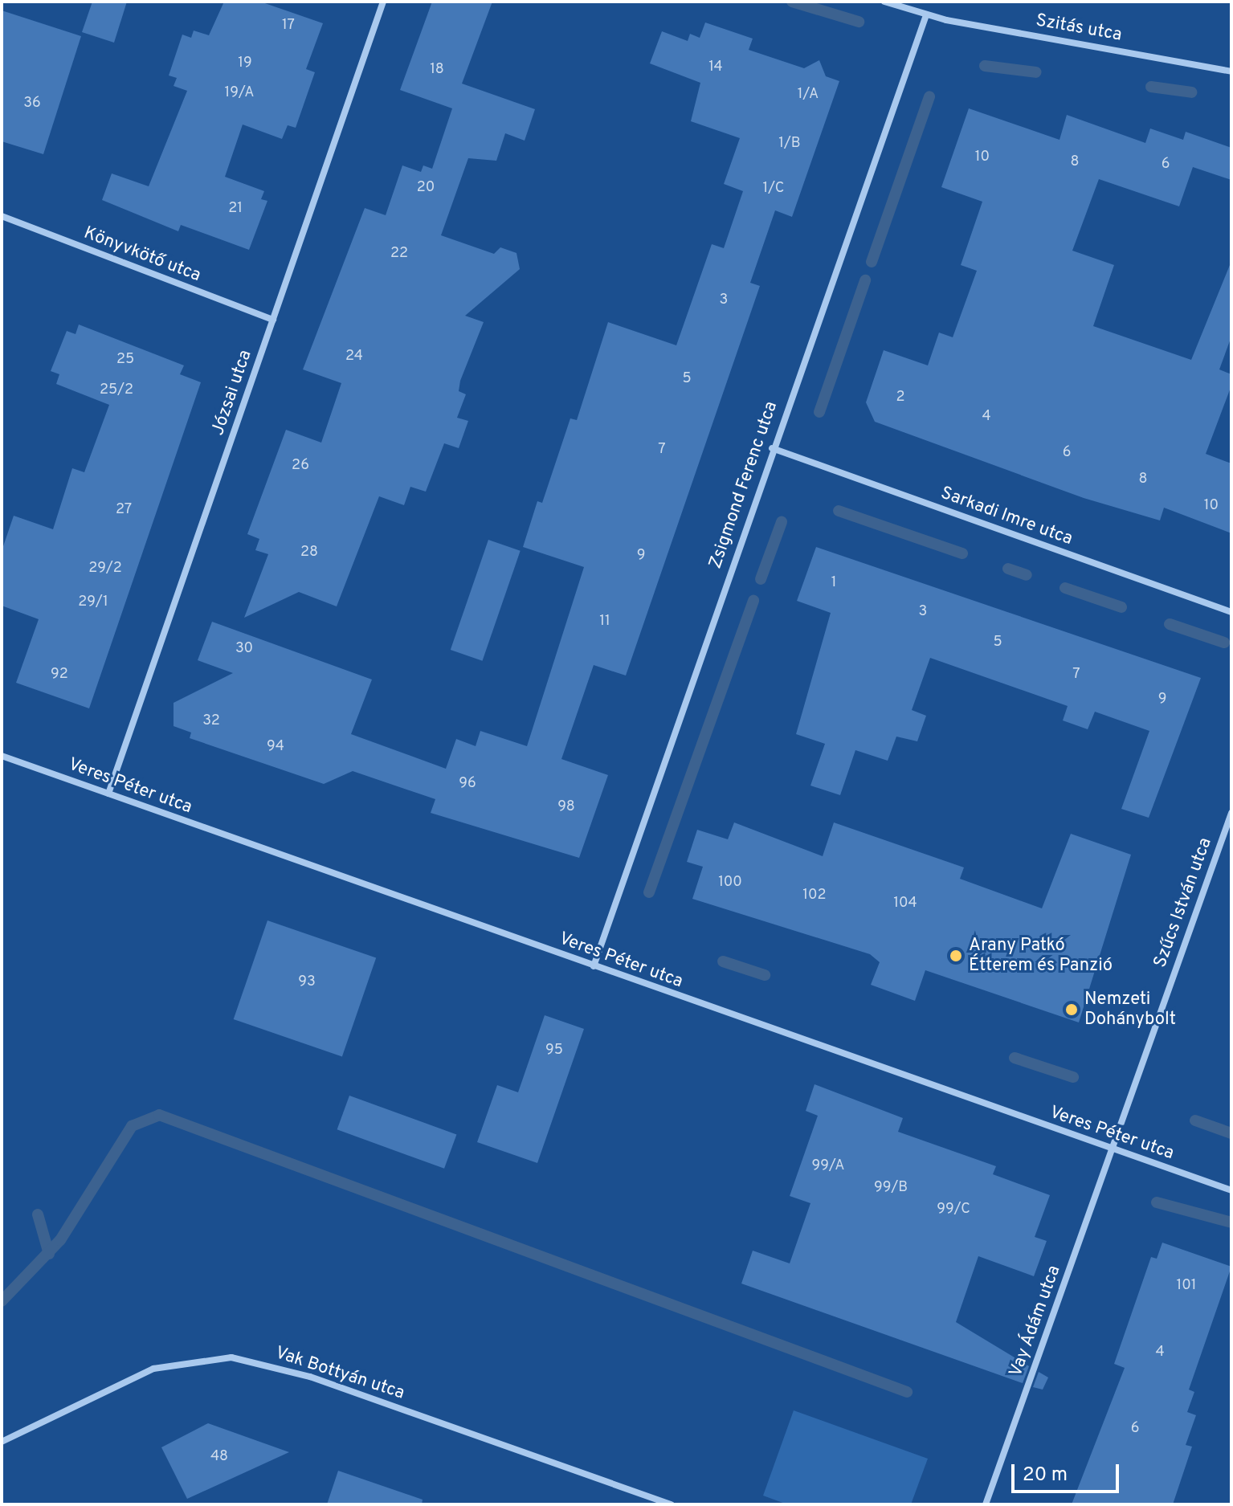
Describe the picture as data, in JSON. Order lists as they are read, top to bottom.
{
  "streets": {
    "street": [
      "Szitás utca",
      "Könyvkötő utca",
      "Józsai utca",
      "Zsigmond Ferenc utca",
      "Sarkadi Imre utca",
      "Veres Péter utca",
      "Szűcs István utca",
      "Vay Ádám utca",
      "Vak Bottyán utca"
    ]
  },
  "crossings": [
    ["Szitás utca", "Zsigmond Ferenc utca"],
    ["Könyvkötő utca", "Józsai utca"],
    ["Józsai utca", "Veres Péter utca"],
    ["Zsigmond Ferenc utca", "Sarkadi Imre utca"],
    ["Zsigmond Ferenc utca", "Veres Péter utca"],
    ["Veres Péter utca", "Szűcs István utca"],
    ["Veres Péter utca", "Vay Ádám utca"],
    ["Szűcs István utca", "Vay Ádám utca"]
  ],
  "places": ["Arany Patkó Étterem és Panzió", "Nemzeti Dohánybolt"],
  "house_numbers": [
    "17",
    "19",
    "14",
    "18",
    "19/A",
    "1/A",
    "36",
    "1/B",
    "10",
    "8",
    "6",
    "20",
    "1/C",
    "21",
    "22",
    "3",
    "24",
    "25",
    "5",
    "25/2",
    "2",
    "4",
    "7",
    "6",
    "26",
    "8",
    "10",
    "27",
    "28",
    "9",
    "29/2",
    "1",
    "29/1",
    "3",
    "11",
    "5",
    "30",
    "92",
    "7",
    "9",
    "32",
    "94",
    "96",
    "98",
    "100",
    "102",
    "104",
    "93",
    "95",
    "99/A",
    "99/B",
    "99/C",
    "101",
    "4",
    "6",
    "48"
  ],
  "scale_bar": "20 m"
}
